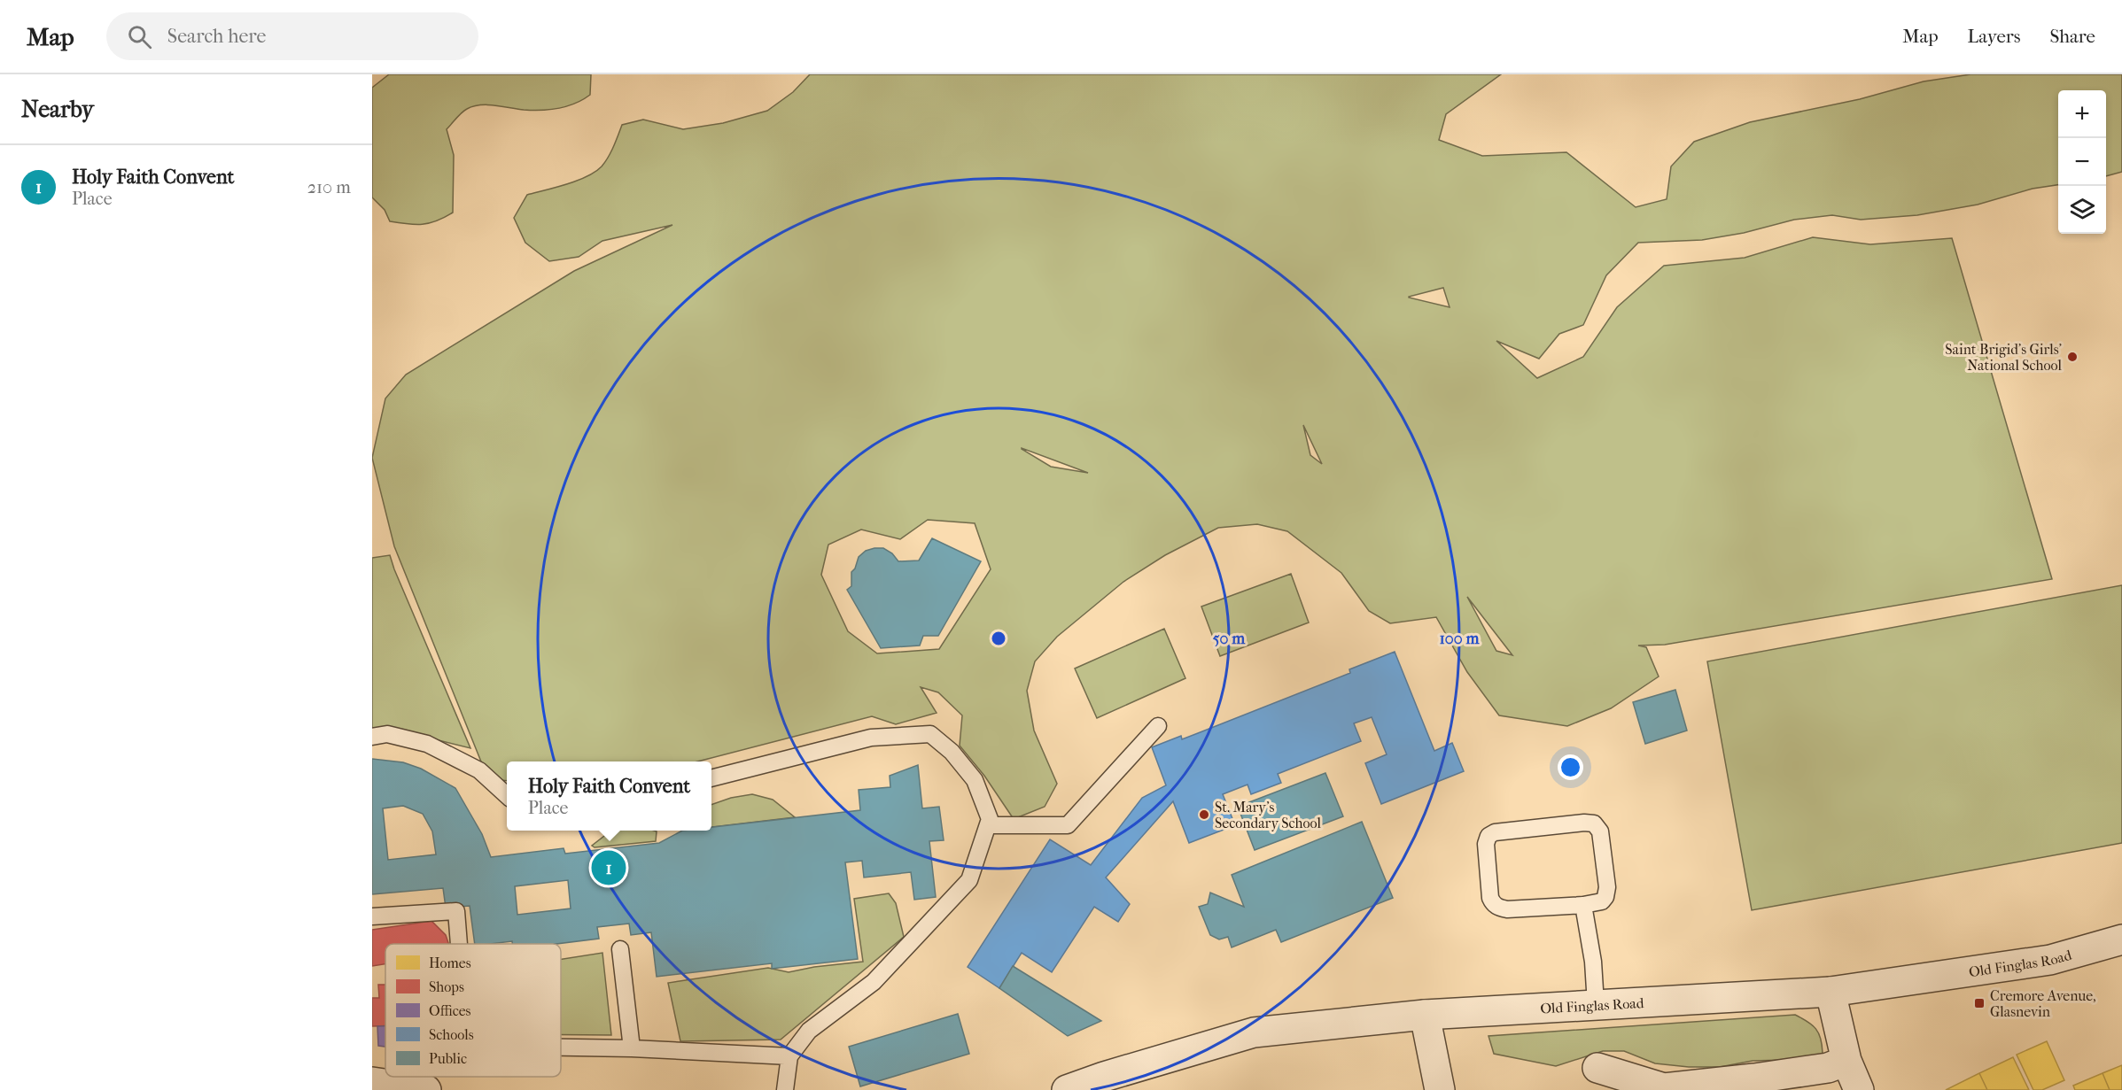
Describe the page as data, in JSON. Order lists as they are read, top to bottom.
{
  "streets": {
    "street": ["Old Finglas Road"]
  },
  "places": {
    "other": ["Saint Brigid's Girls' National School", "St. Mary’s Secondary School"],
    "transit": ["Cremore Avenue, Glasnevin"]
  },
  "legend": [
    "Homes",
    "Shops",
    "Offices",
    "Schools",
    "Public"
  ],
  "page": {
    "header": "Map",
    "search": "Search here",
    "nav": ["Map", "Layers", "Share"],
    "heading": "Nearby",
    "map_buttons": ["+", "−"],
    "list": [
      {
        "mark": "1",
        "name": "Holy Faith Convent",
        "note": "Place",
        "value": "210 m"
      }
    ],
    "popup": ["Holy Faith Convent", "Place"],
    "pins": "1"
  },
  "rings": ["50 m", "100 m"]
}
